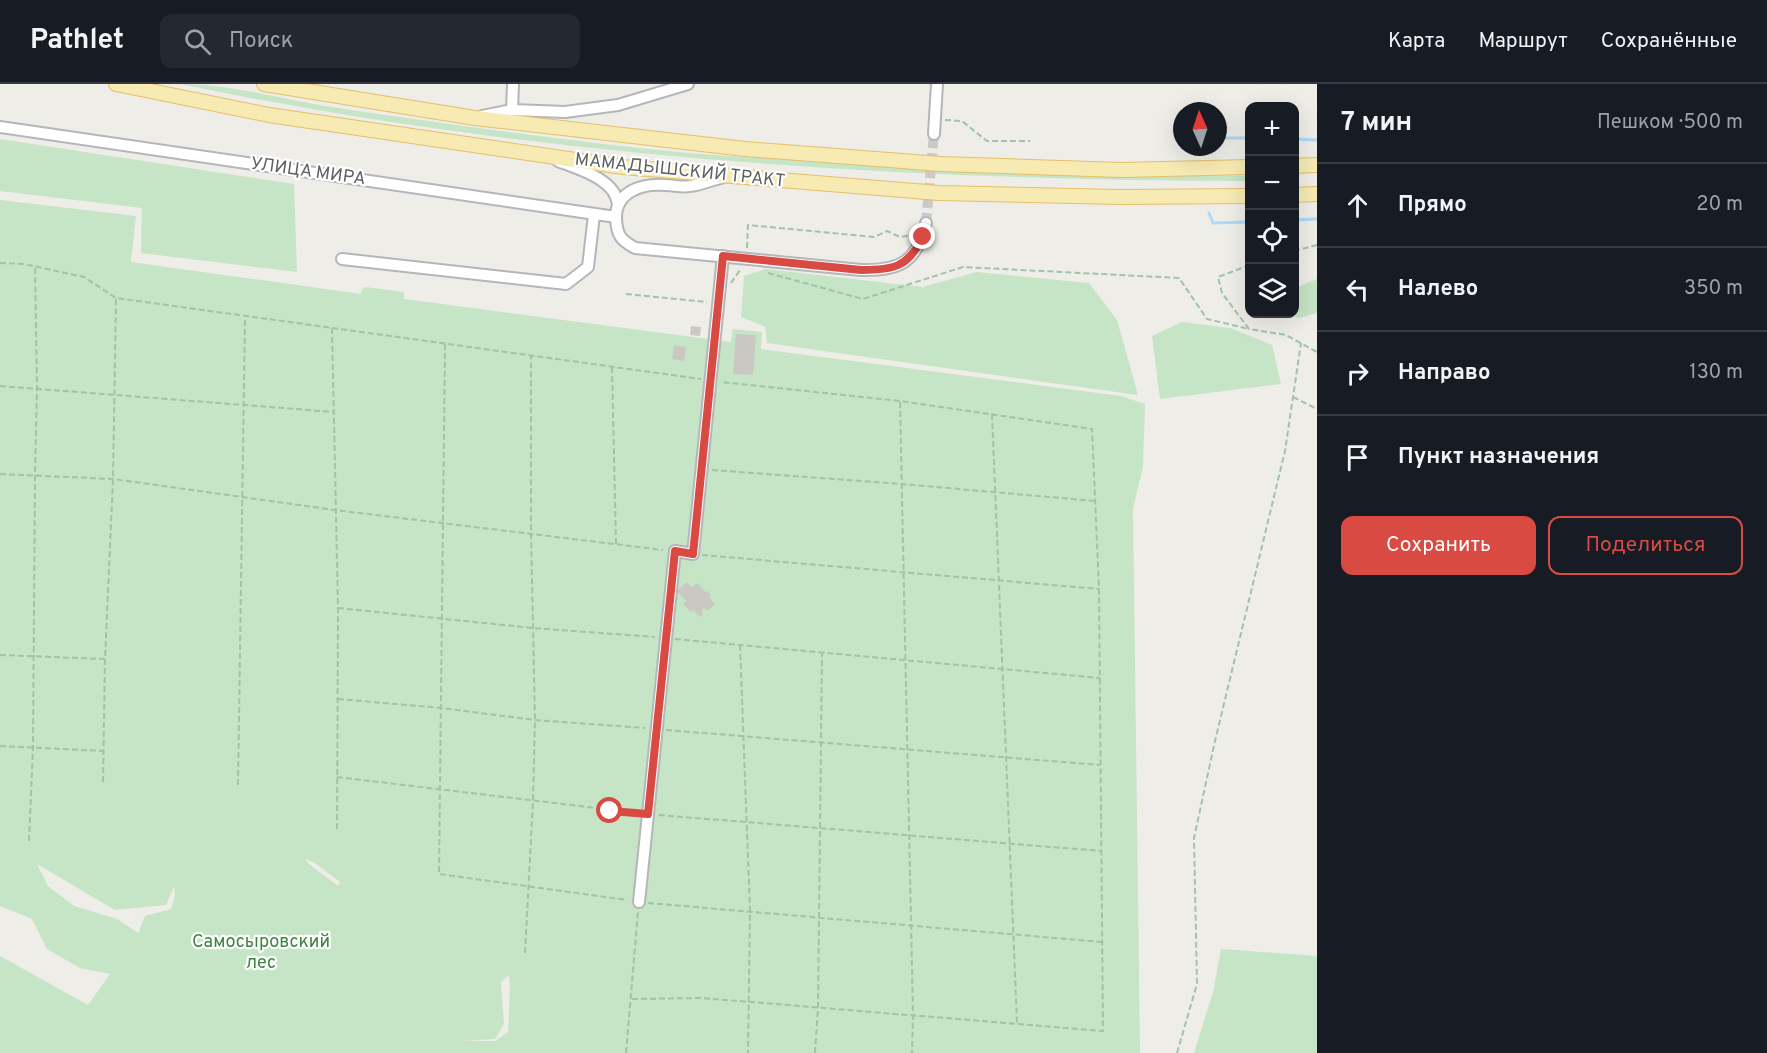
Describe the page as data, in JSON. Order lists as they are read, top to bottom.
{
  "streets": {
    "main road": ["МАМАДЫШСКИЙ ТРАКТ"],
    "street": ["УЛИЦА МИРА"]
  },
  "parks": ["Самосыровский лес"],
  "north": "top",
  "page": {
    "header": "Pathlet",
    "search": "Поиск",
    "nav": ["Карта", "Маршрут", "Сохранённые"],
    "heading": ["7 мин", "Пешком · 500 m"],
    "map_buttons": ["+", "−"],
    "list": [
      ["Прямо", "20 m"],
      ["Налево", "350 m"],
      ["Направо", "130 m"],
      "Пункт назначения"
    ],
    "buttons": ["Сохранить", "Поделиться"]
  }
}
